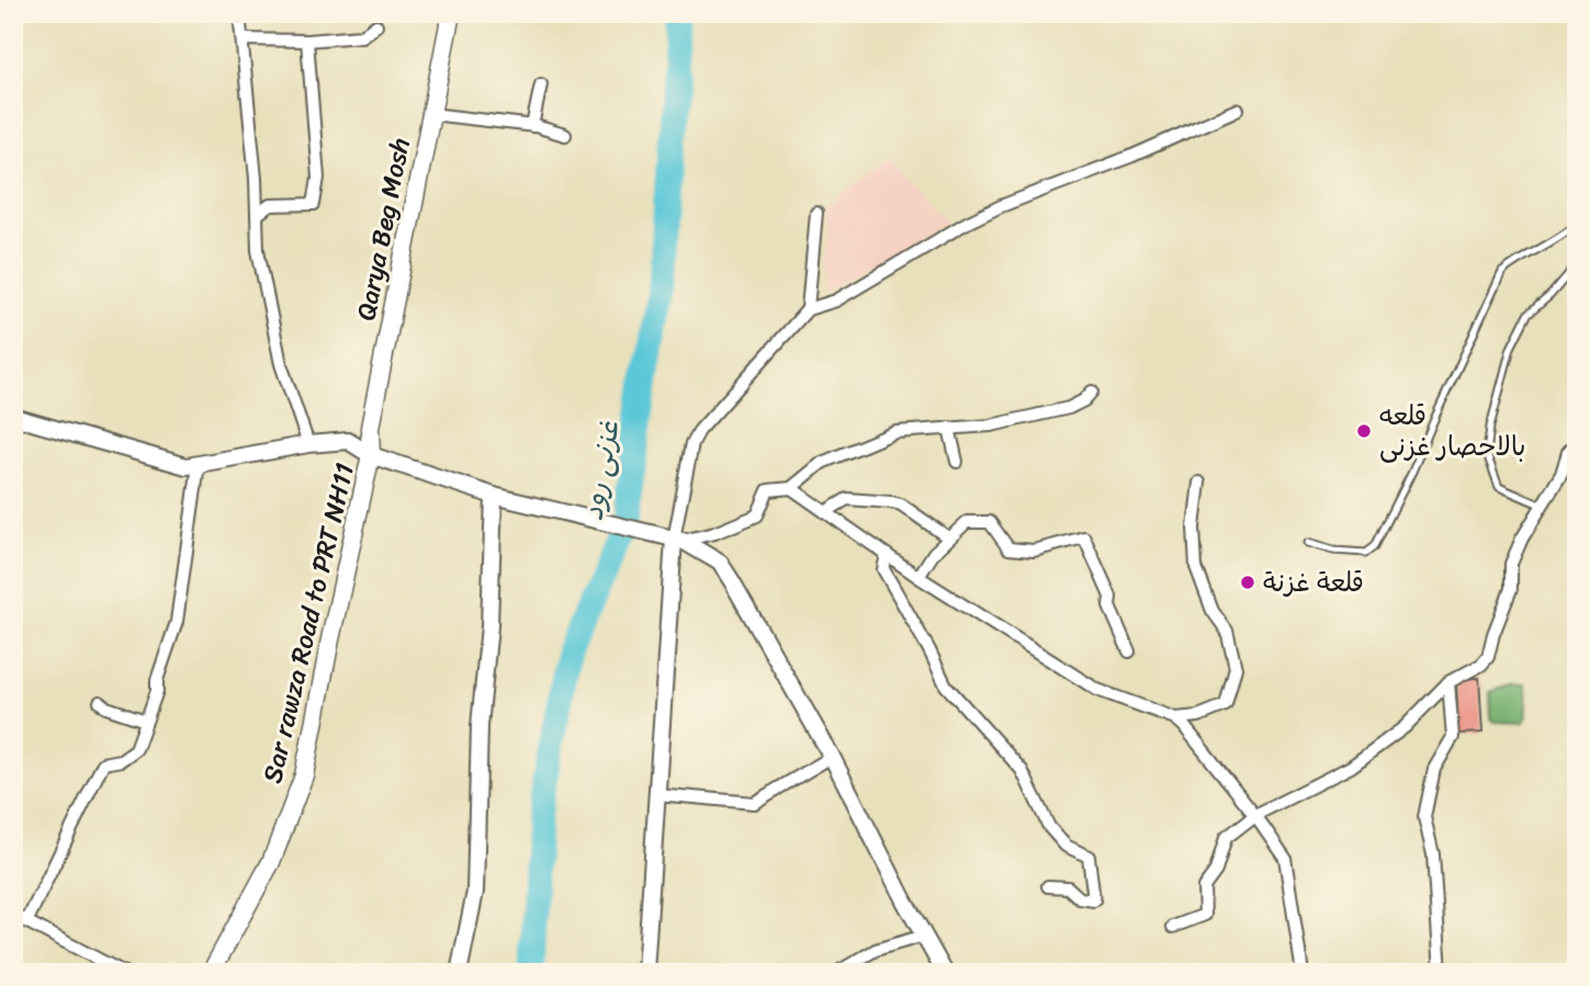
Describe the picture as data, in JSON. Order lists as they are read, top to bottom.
{
  "streets": {
    "main road": ["Qarya Beg Mosh", "Sar rawza Road to PRT NH11"]
  },
  "crossings": [
    ["Qarya Beg Mosh", "Sar rawza Road to PRT NH11"]
  ],
  "water": ["غزنی رود"],
  "places": ["قلعه بالاحصار غزنی", "قلعة غزنة"]
}
